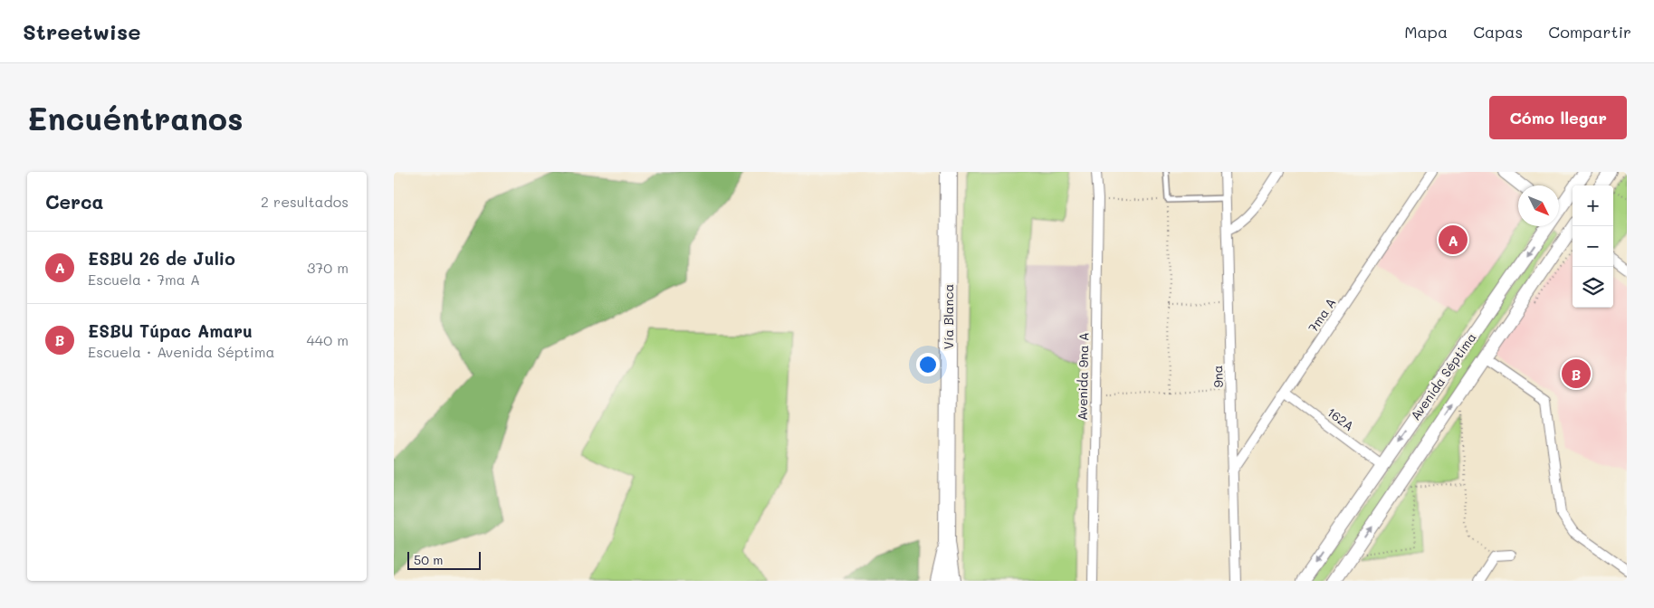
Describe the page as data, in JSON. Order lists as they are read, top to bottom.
{
  "streets": {
    "highway": ["Vía Blanca"],
    "main road": ["Avenida Séptima"],
    "street": [
      "7ma A",
      "Avenida 9na A",
      "9na",
      "162A"
    ]
  },
  "crossings": [
    ["7ma A", "9na"],
    ["7ma A", "162A"],
    ["Avenida Séptima", "162A"]
  ],
  "scale_bar": "50 m",
  "north": "bottom right",
  "page": {
    "header": "Streetwise",
    "nav": ["Mapa", "Capas", "Compartir"],
    "buttons": "Cómo llegar",
    "title": "Encuéntranos",
    "heading": ["Cerca", "2 resultados"],
    "map_buttons": ["+", "−"],
    "pins": ["A", "B"],
    "list": [
      {
        "mark": "A",
        "name": "ESBU 26 de Julio",
        "note": "Escuela · 7ma A",
        "value": "370 m"
      },
      {
        "mark": "B",
        "name": "ESBU Túpac Amaru",
        "note": "Escuela · Avenida Séptima",
        "value": "440 m"
      }
    ],
    "scale": "50 m"
  }
}
